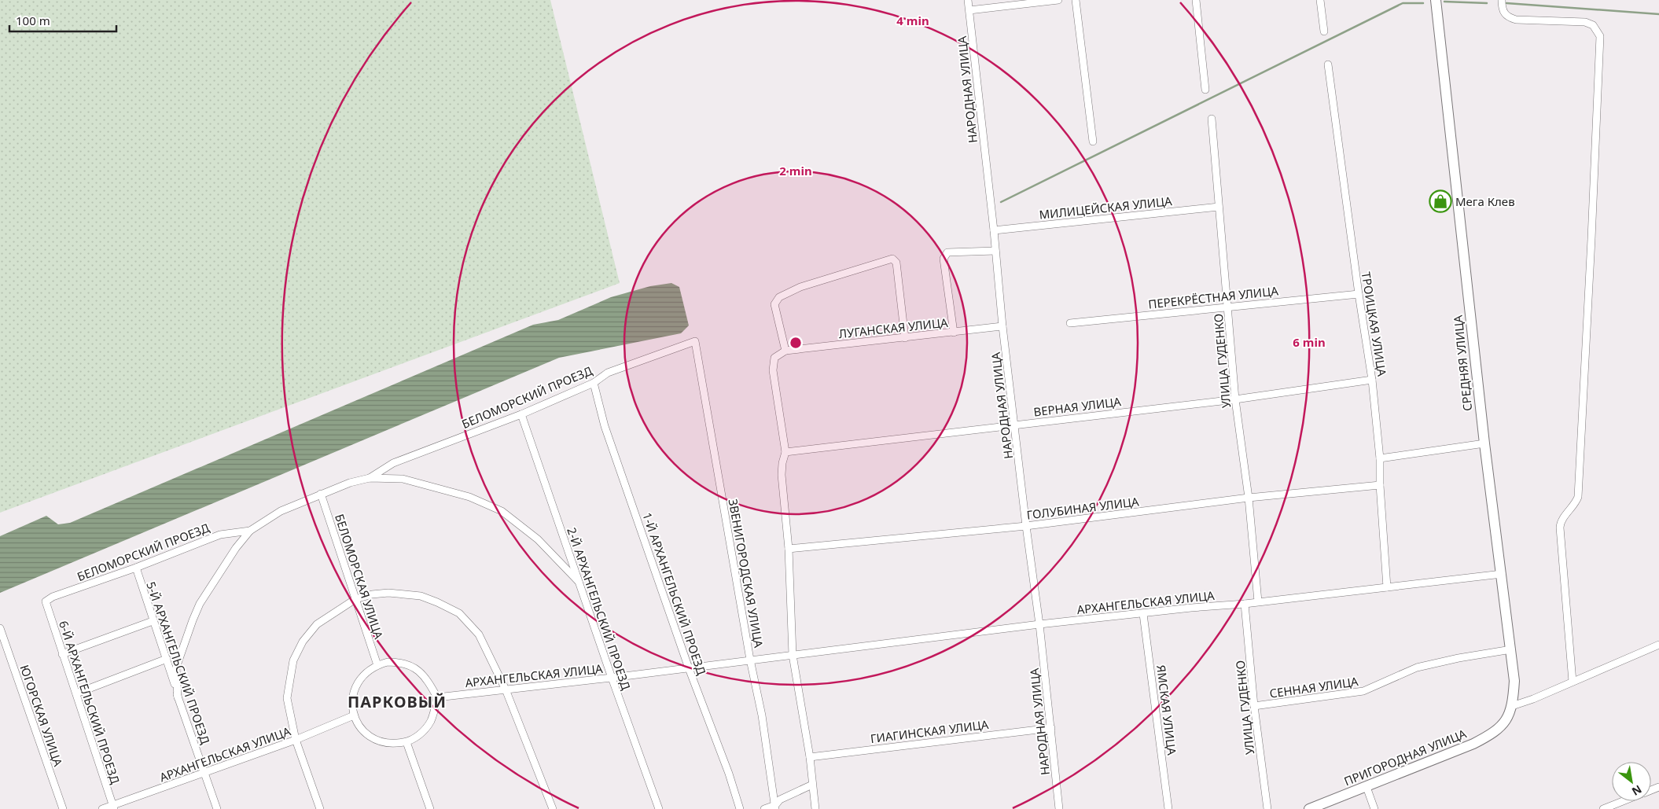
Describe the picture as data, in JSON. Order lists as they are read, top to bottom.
{
  "streets": {
    "street": [
      "НАРОДНАЯ УЛИЦА",
      "МИЛИЦЕЙСКАЯ УЛИЦА",
      "ПЕРЕКРЁСТНАЯ УЛИЦА",
      "ТРОИЦКАЯ УЛИЦА",
      "ЛУГАНСКАЯ УЛИЦА",
      "УЛИЦА ГУДЕНКО",
      "СРЕДНЯЯ УЛИЦА",
      "БЕЛОМОРСКИЙ ПРОЕЗД",
      "ВЕРНАЯ УЛИЦА",
      "ГОЛУБИНАЯ УЛИЦА",
      "ЗВЕНИГОРОДСКАЯ УЛИЦА",
      "БЕЛОМОРСКАЯ УЛИЦА",
      "1-Й АРХАНГЕЛЬСКИЙ ПРОЕЗД",
      "АРХАНГЕЛЬСКАЯ УЛИЦА",
      "2-Й АРХАНГЕЛЬСКИЙ ПРОЕЗД",
      "5-Й АРХАНГЕЛЬСКИЙ ПРОЕЗД",
      "СЕННАЯ УЛИЦА",
      "6-Й АРХАНГЕЛЬСКИЙ ПРОЕЗД",
      "ЯМСКАЯ УЛИЦА",
      "ЮГОРСКАЯ УЛИЦА",
      "ГИАГИНСКАЯ УЛИЦА",
      "ПРИГОРОДНАЯ УЛИЦА"
    ]
  },
  "crossings": [
    ["НАРОДНАЯ УЛИЦА", "МИЛИЦЕЙСКАЯ УЛИЦА"],
    ["НАРОДНАЯ УЛИЦА", "ЛУГАНСКАЯ УЛИЦА"],
    ["НАРОДНАЯ УЛИЦА", "ВЕРНАЯ УЛИЦА"],
    ["НАРОДНАЯ УЛИЦА", "ГОЛУБИНАЯ УЛИЦА"],
    ["НАРОДНАЯ УЛИЦА", "АРХАНГЕЛЬСКАЯ УЛИЦА"],
    ["НАРОДНАЯ УЛИЦА", "ГИАГИНСКАЯ УЛИЦА"],
    ["МИЛИЦЕЙСКАЯ УЛИЦА", "УЛИЦА ГУДЕНКО"],
    ["ПЕРЕКРЁСТНАЯ УЛИЦА", "ТРОИЦКАЯ УЛИЦА"],
    ["ПЕРЕКРЁСТНАЯ УЛИЦА", "УЛИЦА ГУДЕНКО"],
    ["ТРОИЦКАЯ УЛИЦА", "ВЕРНАЯ УЛИЦА"],
    ["ТРОИЦКАЯ УЛИЦА", "ГОЛУБИНАЯ УЛИЦА"],
    ["ТРОИЦКАЯ УЛИЦА", "АРХАНГЕЛЬСКАЯ УЛИЦА"],
    ["УЛИЦА ГУДЕНКО", "ВЕРНАЯ УЛИЦА"],
    ["УЛИЦА ГУДЕНКО", "ГОЛУБИНАЯ УЛИЦА"],
    ["УЛИЦА ГУДЕНКО", "АРХАНГЕЛЬСКАЯ УЛИЦА"],
    ["УЛИЦА ГУДЕНКО", "СЕННАЯ УЛИЦА"],
    ["СРЕДНЯЯ УЛИЦА", "АРХАНГЕЛЬСКАЯ УЛИЦА"],
    ["СРЕДНЯЯ УЛИЦА", "СЕННАЯ УЛИЦА"],
    ["СРЕДНЯЯ УЛИЦА", "ПРИГОРОДНАЯ УЛИЦА"],
    ["БЕЛОМОРСКИЙ ПРОЕЗД", "ЗВЕНИГОРОДСКАЯ УЛИЦА"],
    ["БЕЛОМОРСКИЙ ПРОЕЗД", "БЕЛОМОРСКАЯ УЛИЦА"],
    ["БЕЛОМОРСКИЙ ПРОЕЗД", "1-Й АРХАНГЕЛЬСКИЙ ПРОЕЗД"],
    ["БЕЛОМОРСКИЙ ПРОЕЗД", "2-Й АРХАНГЕЛЬСКИЙ ПРОЕЗД"],
    ["БЕЛОМОРСКИЙ ПРОЕЗД", "5-Й АРХАНГЕЛЬСКИЙ ПРОЕЗД"],
    ["БЕЛОМОРСКИЙ ПРОЕЗД", "6-Й АРХАНГЕЛЬСКИЙ ПРОЕЗД"],
    ["ЗВЕНИГОРОДСКАЯ УЛИЦА", "АРХАНГЕЛЬСКАЯ УЛИЦА"],
    ["БЕЛОМОРСКАЯ УЛИЦА", "АРХАНГЕЛЬСКАЯ УЛИЦА"],
    ["1-Й АРХАНГЕЛЬСКИЙ ПРОЕЗД", "АРХАНГЕЛЬСКАЯ УЛИЦА"],
    ["АРХАНГЕЛЬСКАЯ УЛИЦА", "2-Й АРХАНГЕЛЬСКИЙ ПРОЕЗД"],
    ["АРХАНГЕЛЬСКАЯ УЛИЦА", "5-Й АРХАНГЕЛЬСКИЙ ПРОЕЗД"],
    ["АРХАНГЕЛЬСКАЯ УЛИЦА", "6-Й АРХАНГЕЛЬСКИЙ ПРОЕЗД"],
    ["АРХАНГЕЛЬСКАЯ УЛИЦА", "ЯМСКАЯ УЛИЦА"]
  ],
  "districts": ["ПАРКОВЫЙ"],
  "places": {
    "shop": ["Мега Клев"]
  },
  "scale_bar": "100 m",
  "north": "bottom right",
  "rings": ["4 min", "2 min", "6 min"]
}
